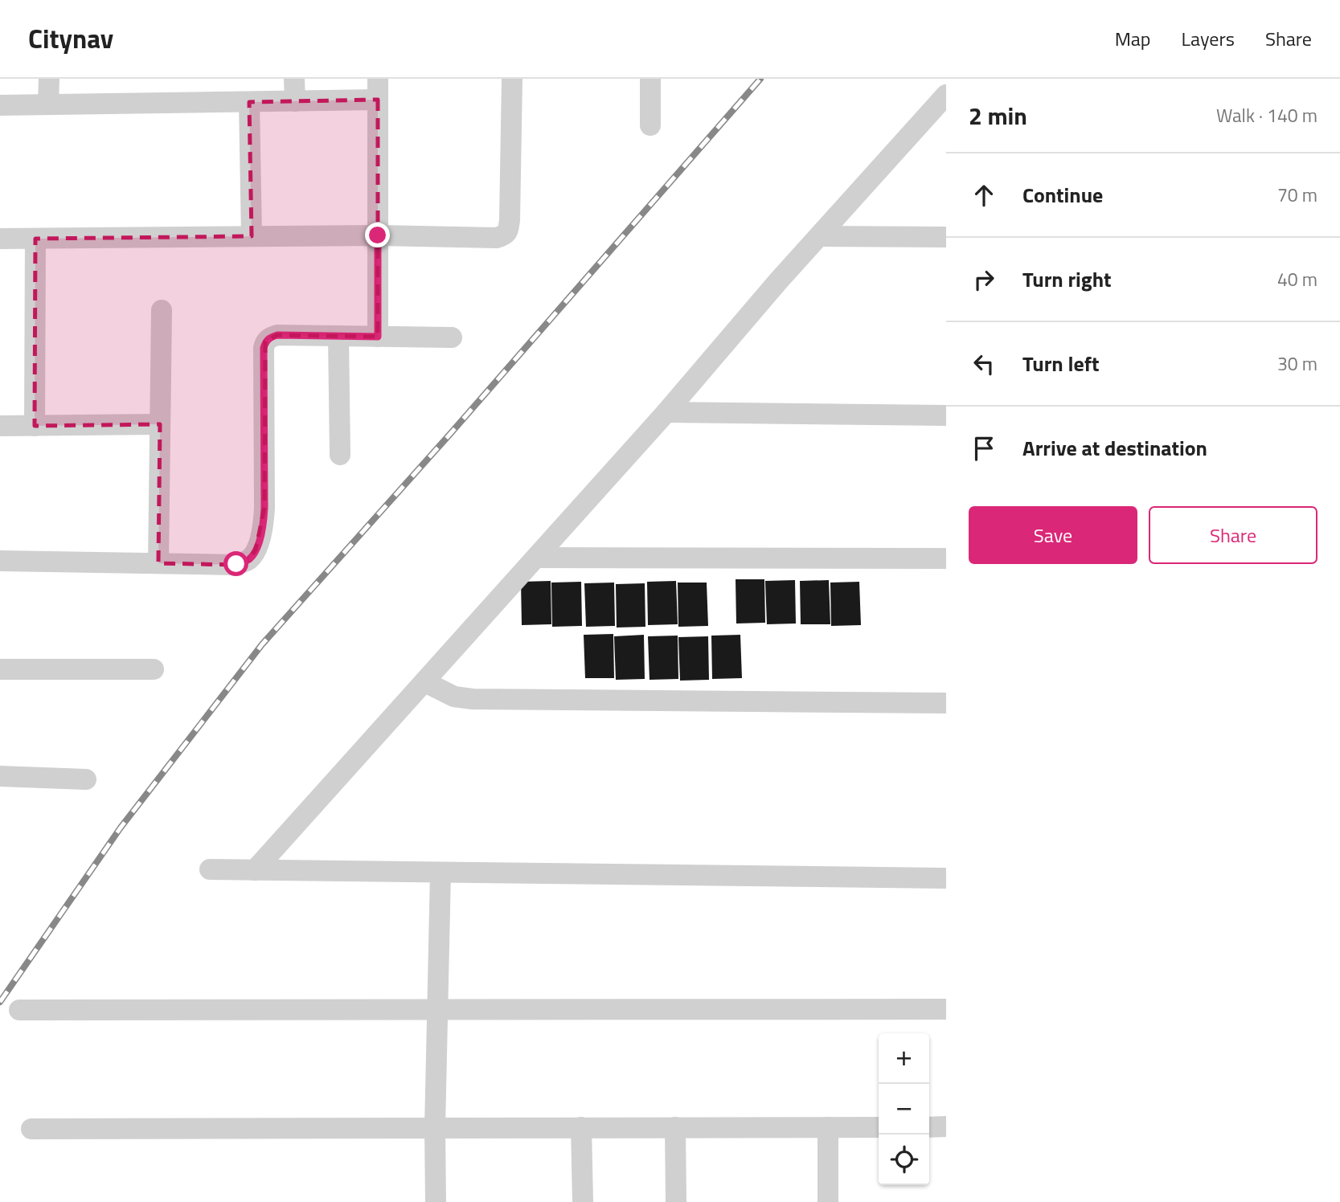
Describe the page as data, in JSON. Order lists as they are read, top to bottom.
{
  "page": {
    "header": "Citynav",
    "nav": ["Map", "Layers", "Share"],
    "heading": ["2 min", "Walk · 140 m"],
    "list": [
      ["Continue", "70 m"],
      ["Turn right", "40 m"],
      ["Turn left", "30 m"],
      "Arrive at destination"
    ],
    "buttons": ["Save", "Share"],
    "map_buttons": ["+", "−"]
  }
}
